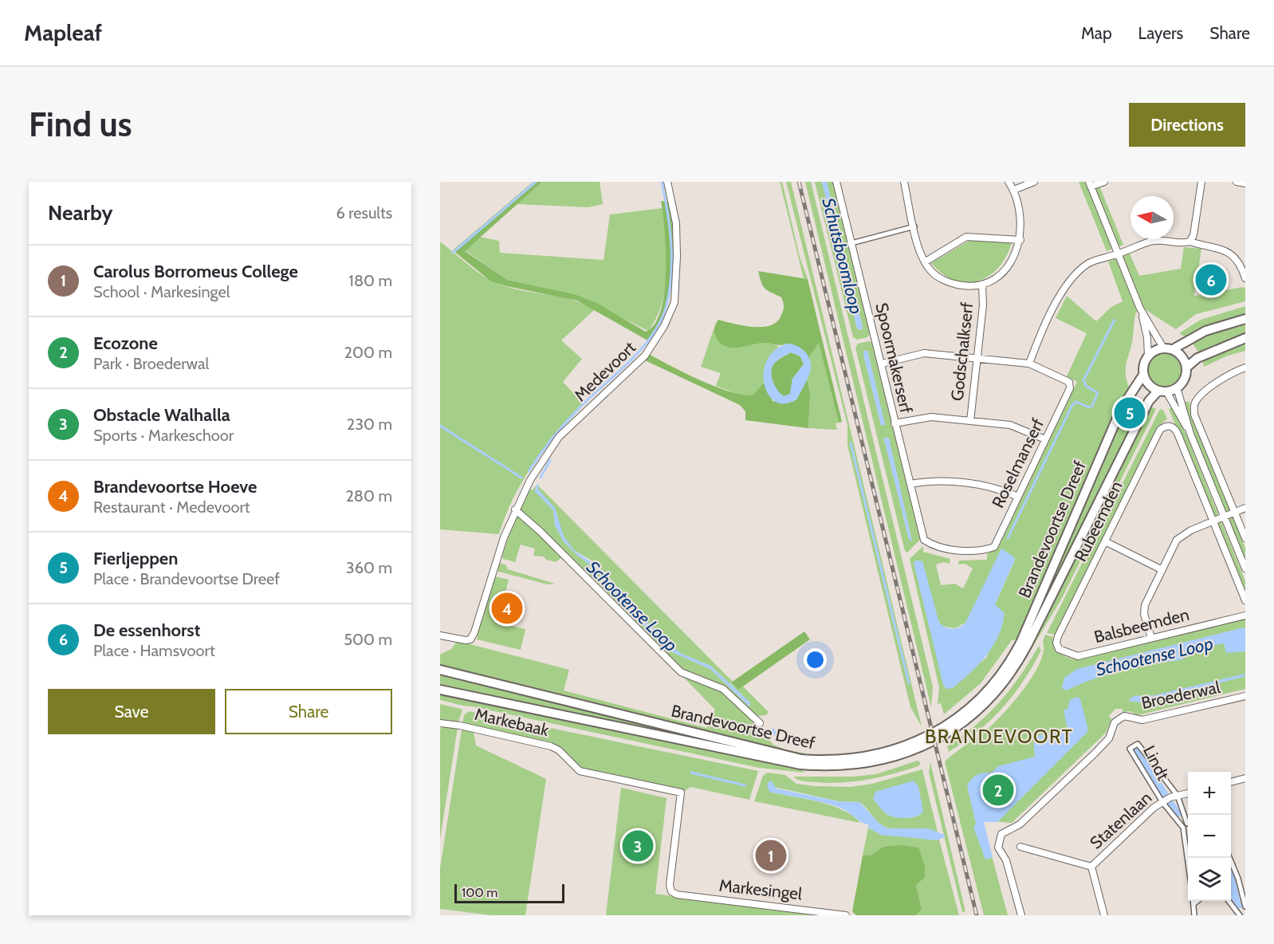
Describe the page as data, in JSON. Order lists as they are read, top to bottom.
{
  "streets": {
    "main road": ["Brandevoortse Dreef"],
    "street": [
      "Godschalkserf",
      "Spoormakerserf",
      "Medevoort",
      "Roselmanserf",
      "Rubeemden",
      "Balsbeemden",
      "Broederwal",
      "Markebaak",
      "Lindt",
      "Statenlaan",
      "Markesingel"
    ]
  },
  "crossings": [
    ["Spoormakerserf", "Roselmanserf"],
    ["Rubeemden", "Balsbeemden"],
    ["Markebaak", "Markesingel"],
    ["Lindt", "Statenlaan"]
  ],
  "districts": ["BRANDEVOORT"],
  "water": ["Schutsboomloop", "Schootense Loop"],
  "scale_bar": "100 m",
  "north": "left",
  "page": {
    "header": "Mapleaf",
    "nav": ["Map", "Layers", "Share"],
    "buttons": [
      "Directions",
      ["Save", "Share"]
    ],
    "title": "Find us",
    "heading": ["Nearby", "6 results"],
    "list": [
      {
        "mark": "1",
        "name": "Carolus Borromeus College",
        "note": "School · Markesingel",
        "value": "180 m"
      },
      {
        "mark": "2",
        "name": "Ecozone",
        "note": "Park · Broederwal",
        "value": "200 m"
      },
      {
        "mark": "3",
        "name": "Obstacle Walhalla",
        "note": "Sports · Markeschoor",
        "value": "230 m"
      },
      {
        "mark": "4",
        "name": "Brandevoortse Hoeve",
        "note": "Restaurant · Medevoort",
        "value": "280 m"
      },
      {
        "mark": "5",
        "name": "Fierljeppen",
        "note": "Place · Brandevoortse Dreef",
        "value": "360 m"
      },
      {
        "mark": "6",
        "name": "De essenhorst",
        "note": "Place · Hamsvoort",
        "value": "500 m"
      }
    ],
    "pins": [
      "6",
      "5",
      "4",
      "2",
      "3",
      "1"
    ],
    "map_buttons": ["+", "−"],
    "scale": "100 m"
  }
}
